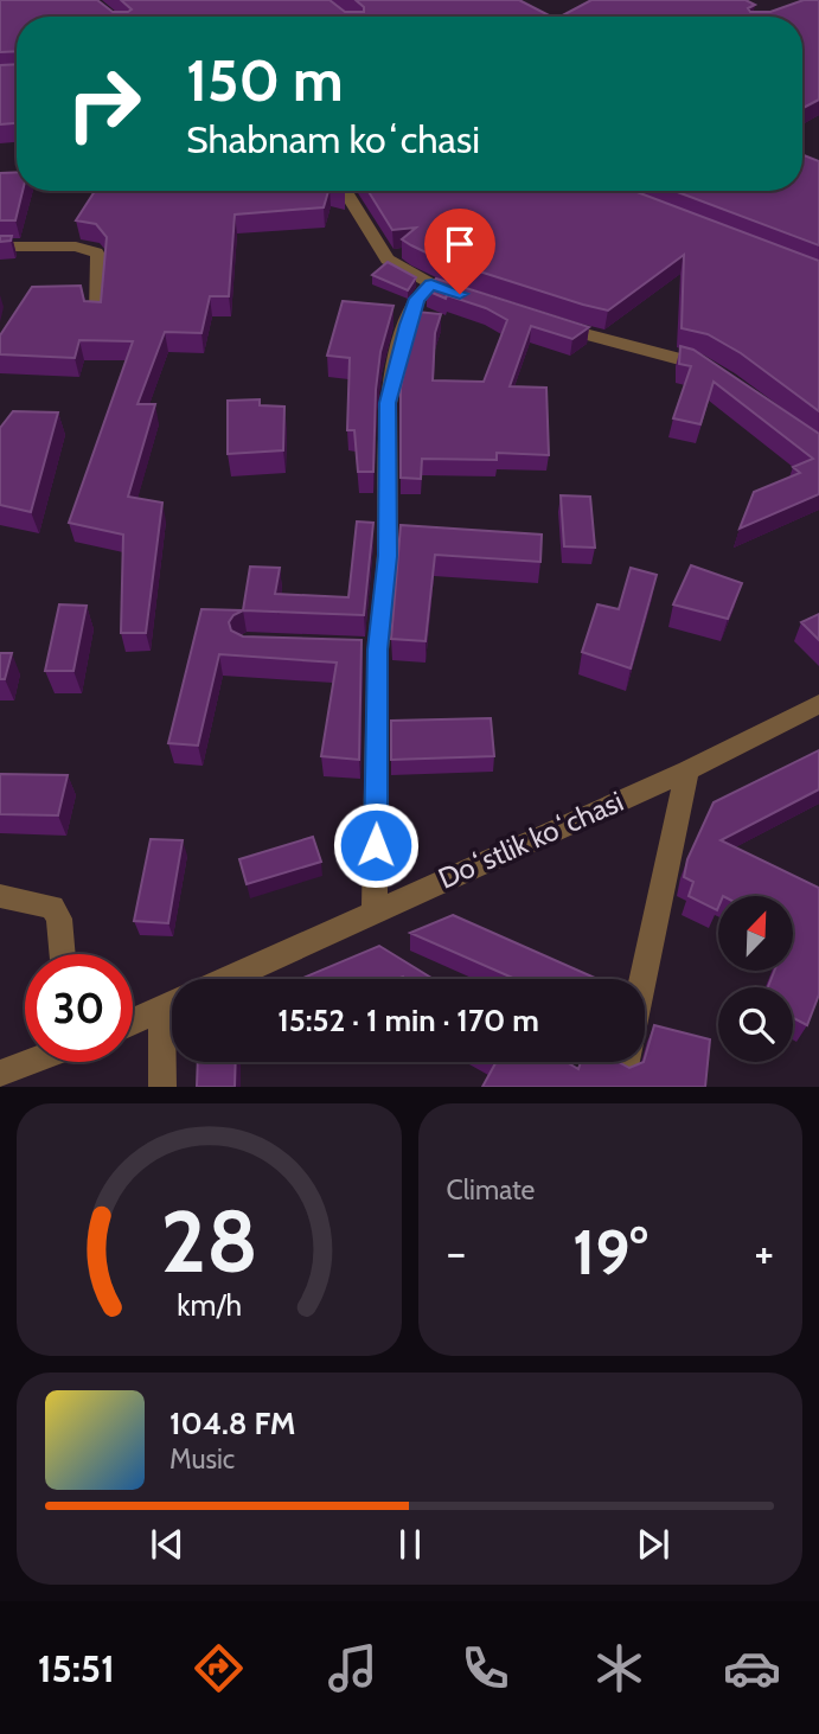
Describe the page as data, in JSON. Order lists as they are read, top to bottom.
{
  "streets": {
    "street": ["Doʻstlik koʻchasi"]
  },
  "north": "top right",
  "page": {
    "turn": ["150 m", "Shabnam koʻchasi"],
    "limit": "30",
    "trip": "15:52 · 1 min · 170 m",
    "tile": "Climate",
    "heat": ["−", "19°", "+"],
    "song": ["104.8 FM", "Music"],
    "tabs": "15:51",
    "gauge": ["28", "km/h"]
  }
}
